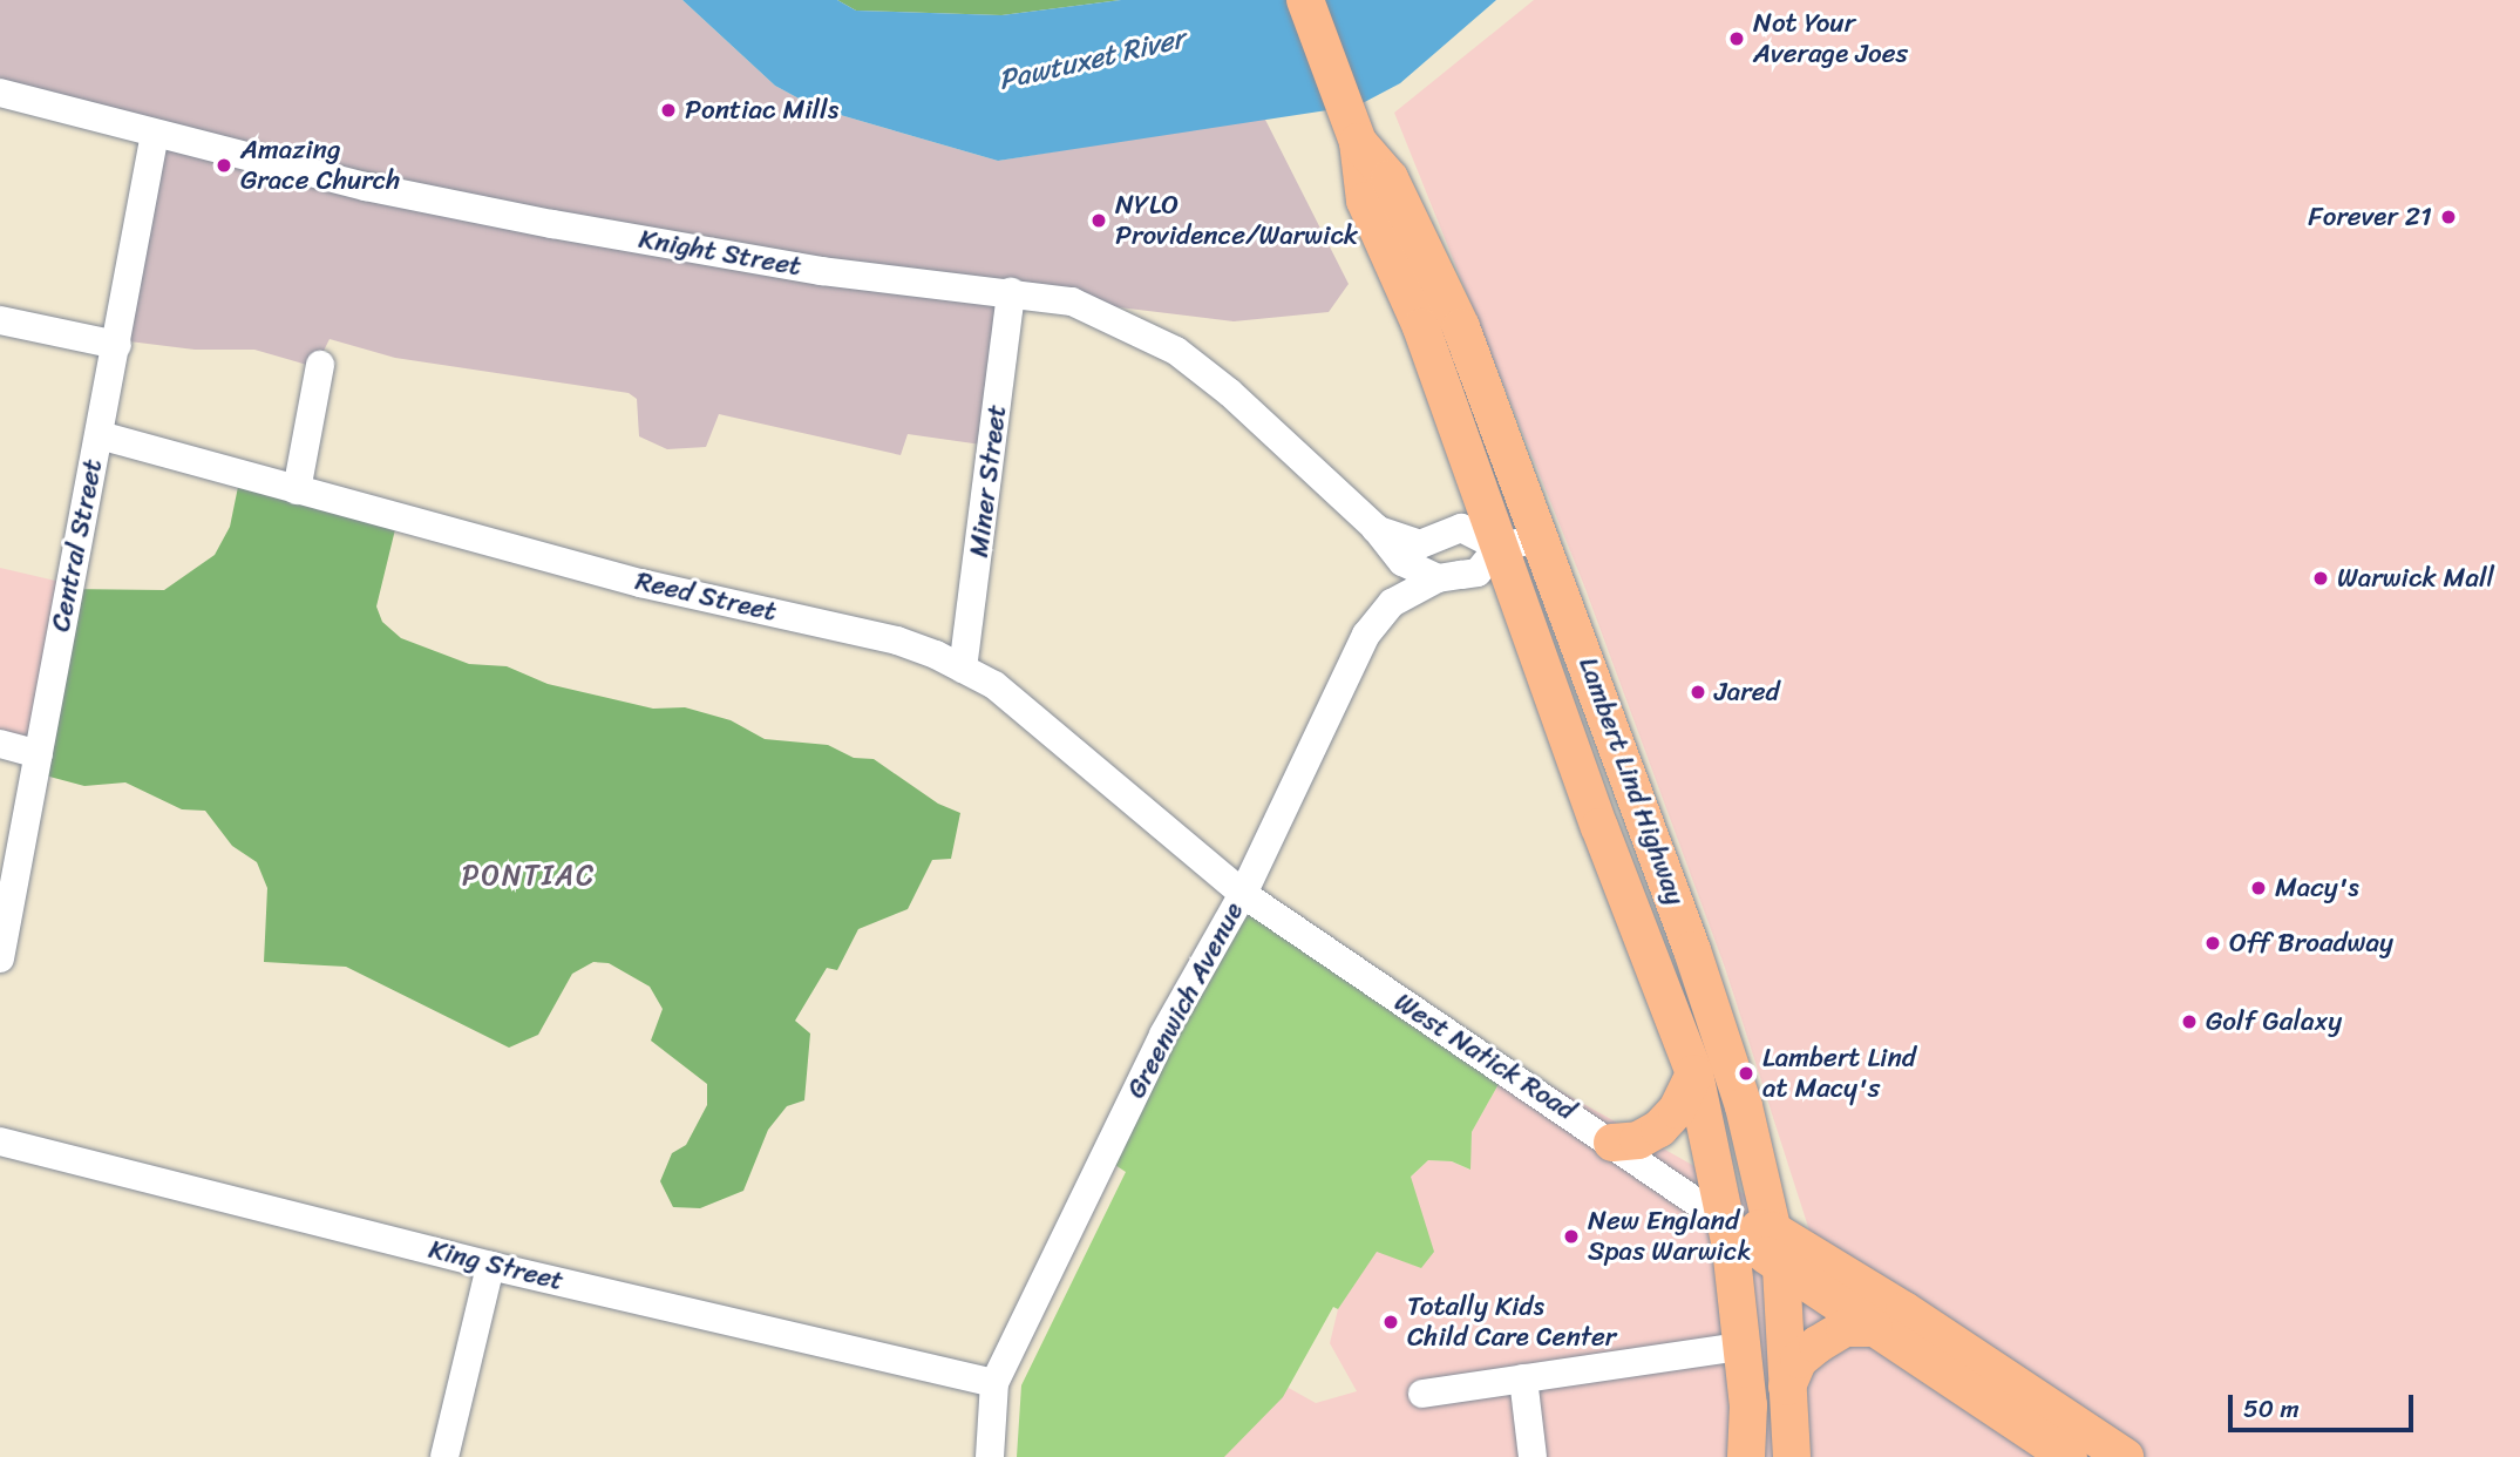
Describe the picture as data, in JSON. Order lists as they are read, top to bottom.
{
  "streets": {
    "main road": ["Lambert Lind Highway", "West Natick Road"],
    "street": [
      "Knight Street",
      "Miner Street",
      "Central Street",
      "Reed Street",
      "Greenwich Avenue",
      "King Street"
    ]
  },
  "crossings": [
    ["Knight Street", "Miner Street"],
    ["Knight Street", "Central Street"],
    ["Knight Street", "Lambert Lind Highway"],
    ["Knight Street", "Greenwich Avenue"],
    ["Miner Street", "Reed Street"],
    ["Central Street", "Reed Street"],
    ["Reed Street", "Greenwich Avenue"],
    ["Reed Street", "West Natick Road"],
    ["Lambert Lind Highway", "West Natick Road"],
    ["Greenwich Avenue", "West Natick Road"],
    ["Greenwich Avenue", "King Street"]
  ],
  "districts": ["PONTIAC"],
  "water": ["Pawtuxet River"],
  "places": [
    "Not Your Average Joes",
    "Pontiac Mills",
    "Amazing Grace Church",
    "Forever 21",
    "NYLO Providence/Warwick",
    "Warwick Mall",
    "Jared",
    "Macy's",
    "Off Broadway",
    "Golf Galaxy",
    "Lambert Lind at Macy's",
    "New England Spas Warwick",
    "Totally Kids Child Care Center"
  ],
  "scale_bar": "50 m"
}
